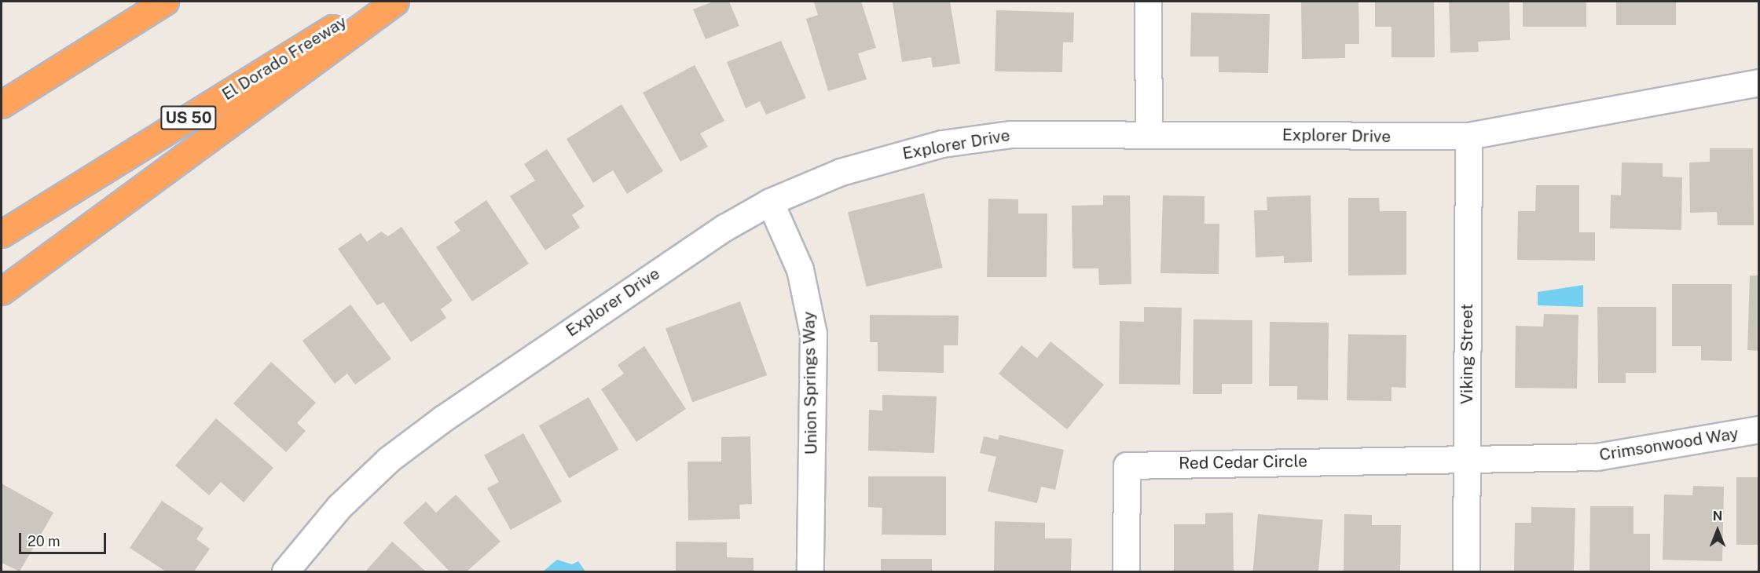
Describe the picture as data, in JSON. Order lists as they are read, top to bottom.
{
  "streets": {
    "highway": ["El Dorado Freeway", "US 50"],
    "street": [
      "Explorer Drive",
      "Viking Street",
      "Union Springs Way",
      "Crimsonwood Way",
      "Red Cedar Circle"
    ]
  },
  "crossings": [
    ["Explorer Drive", "Viking Street"],
    ["Explorer Drive", "Union Springs Way"],
    ["Viking Street", "Crimsonwood Way"],
    ["Viking Street", "Red Cedar Circle"],
    ["Crimsonwood Way", "Red Cedar Circle"]
  ],
  "scale_bar": "20 m",
  "north": "top"
}
